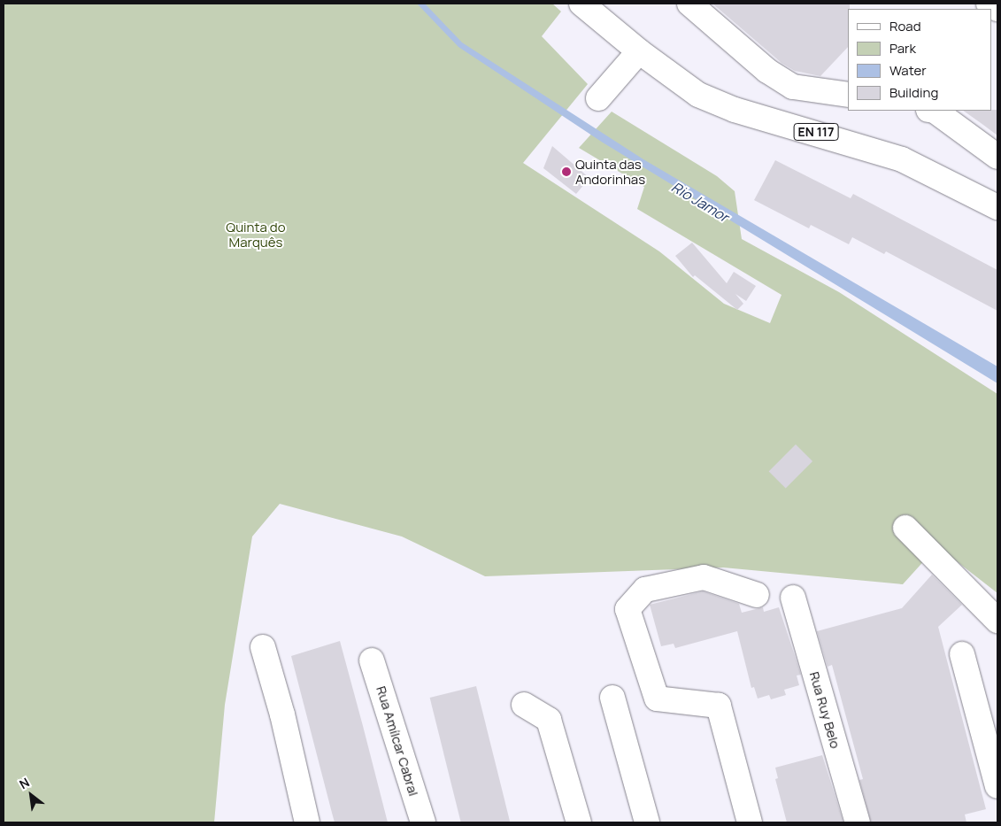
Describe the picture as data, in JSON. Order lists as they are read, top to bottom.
{
  "streets": {
    "street": ["EN 117", "Rua Ruy Belo", "Rua Amílcar Cabral"]
  },
  "water": ["Rio Jamor"],
  "parks": ["Quinta do Marquês"],
  "places": ["Quinta das Andorinhas"],
  "legend": [
    "Road",
    "Park",
    "Water",
    "Building"
  ],
  "north": "top left"
}
